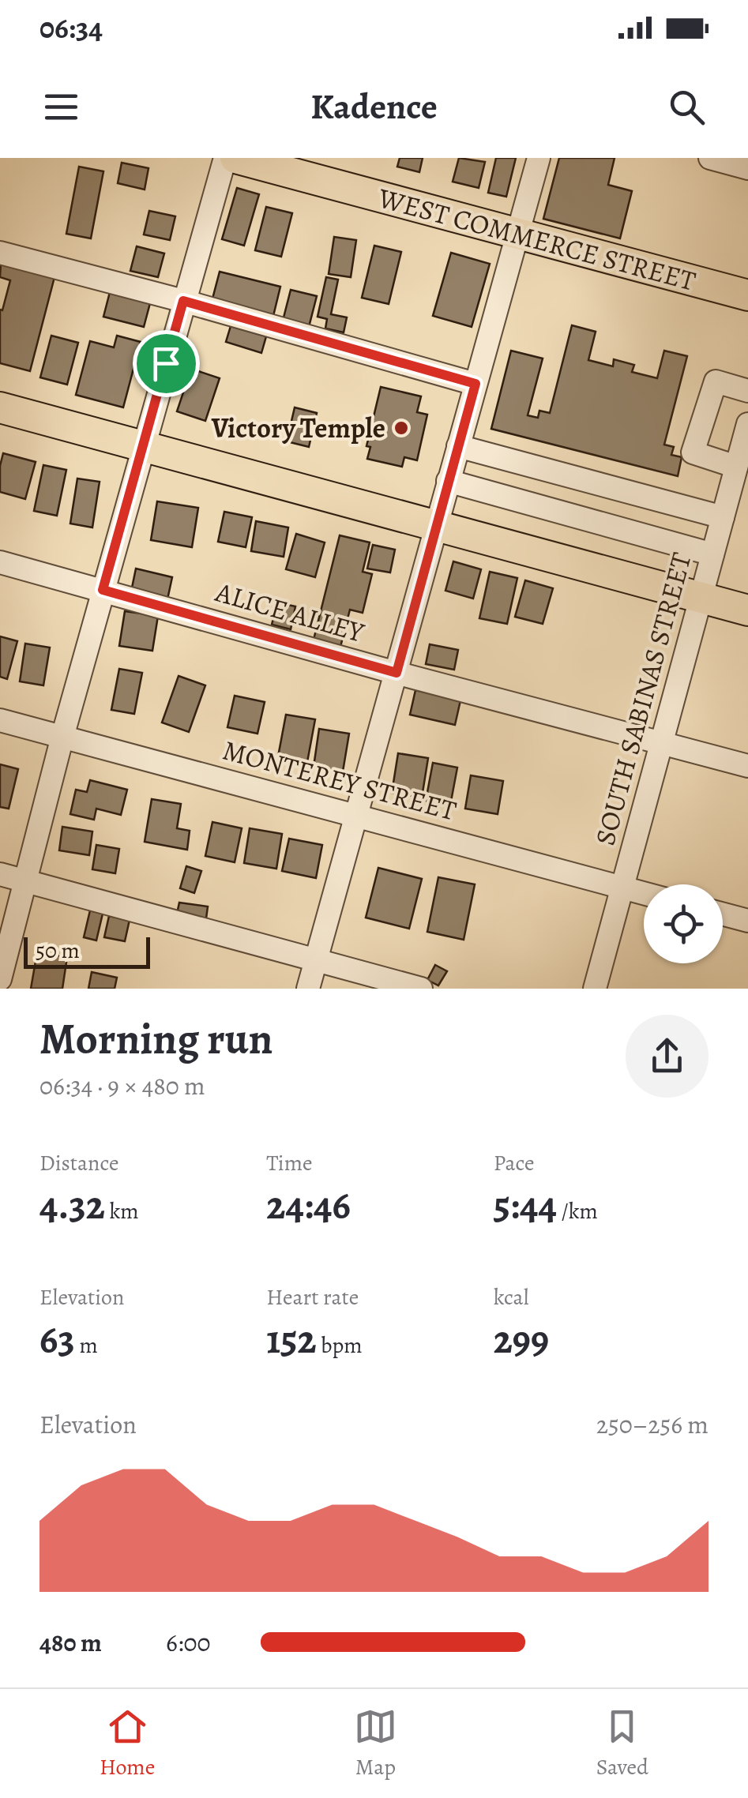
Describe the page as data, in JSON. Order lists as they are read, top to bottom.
{
  "streets": {
    "main road": ["WEST COMMERCE STREET"],
    "street": ["ALICE ALLEY", "SOUTH SABINAS STREET", "MONTEREY STREET"]
  },
  "crossings": [
    ["ALICE ALLEY", "SOUTH SABINAS STREET"],
    ["SOUTH SABINAS STREET", "MONTEREY STREET"]
  ],
  "places": ["Victory Temple"],
  "scale_bar": "50 m",
  "page": {
    "status": "06:34",
    "header": "Kadence",
    "scale": "50 m",
    "heading": ["Morning run", "06:34 · 9 × 480 m"],
    "stats": [
      ["Distance", "4.32 km"],
      ["Time", "24:46"],
      ["Pace", "5:44 /km"],
      ["Elevation", "63 m"],
      ["Heart rate", "152 bpm"],
      ["kcal", "299"]
    ],
    "chart": ["Elevation", "250–256 m"],
    "list": [
      {
        "name": "480 m",
        "note": "6:00"
      }
    ],
    "tabs": ["Home", "Map", "Saved"]
  }
}
